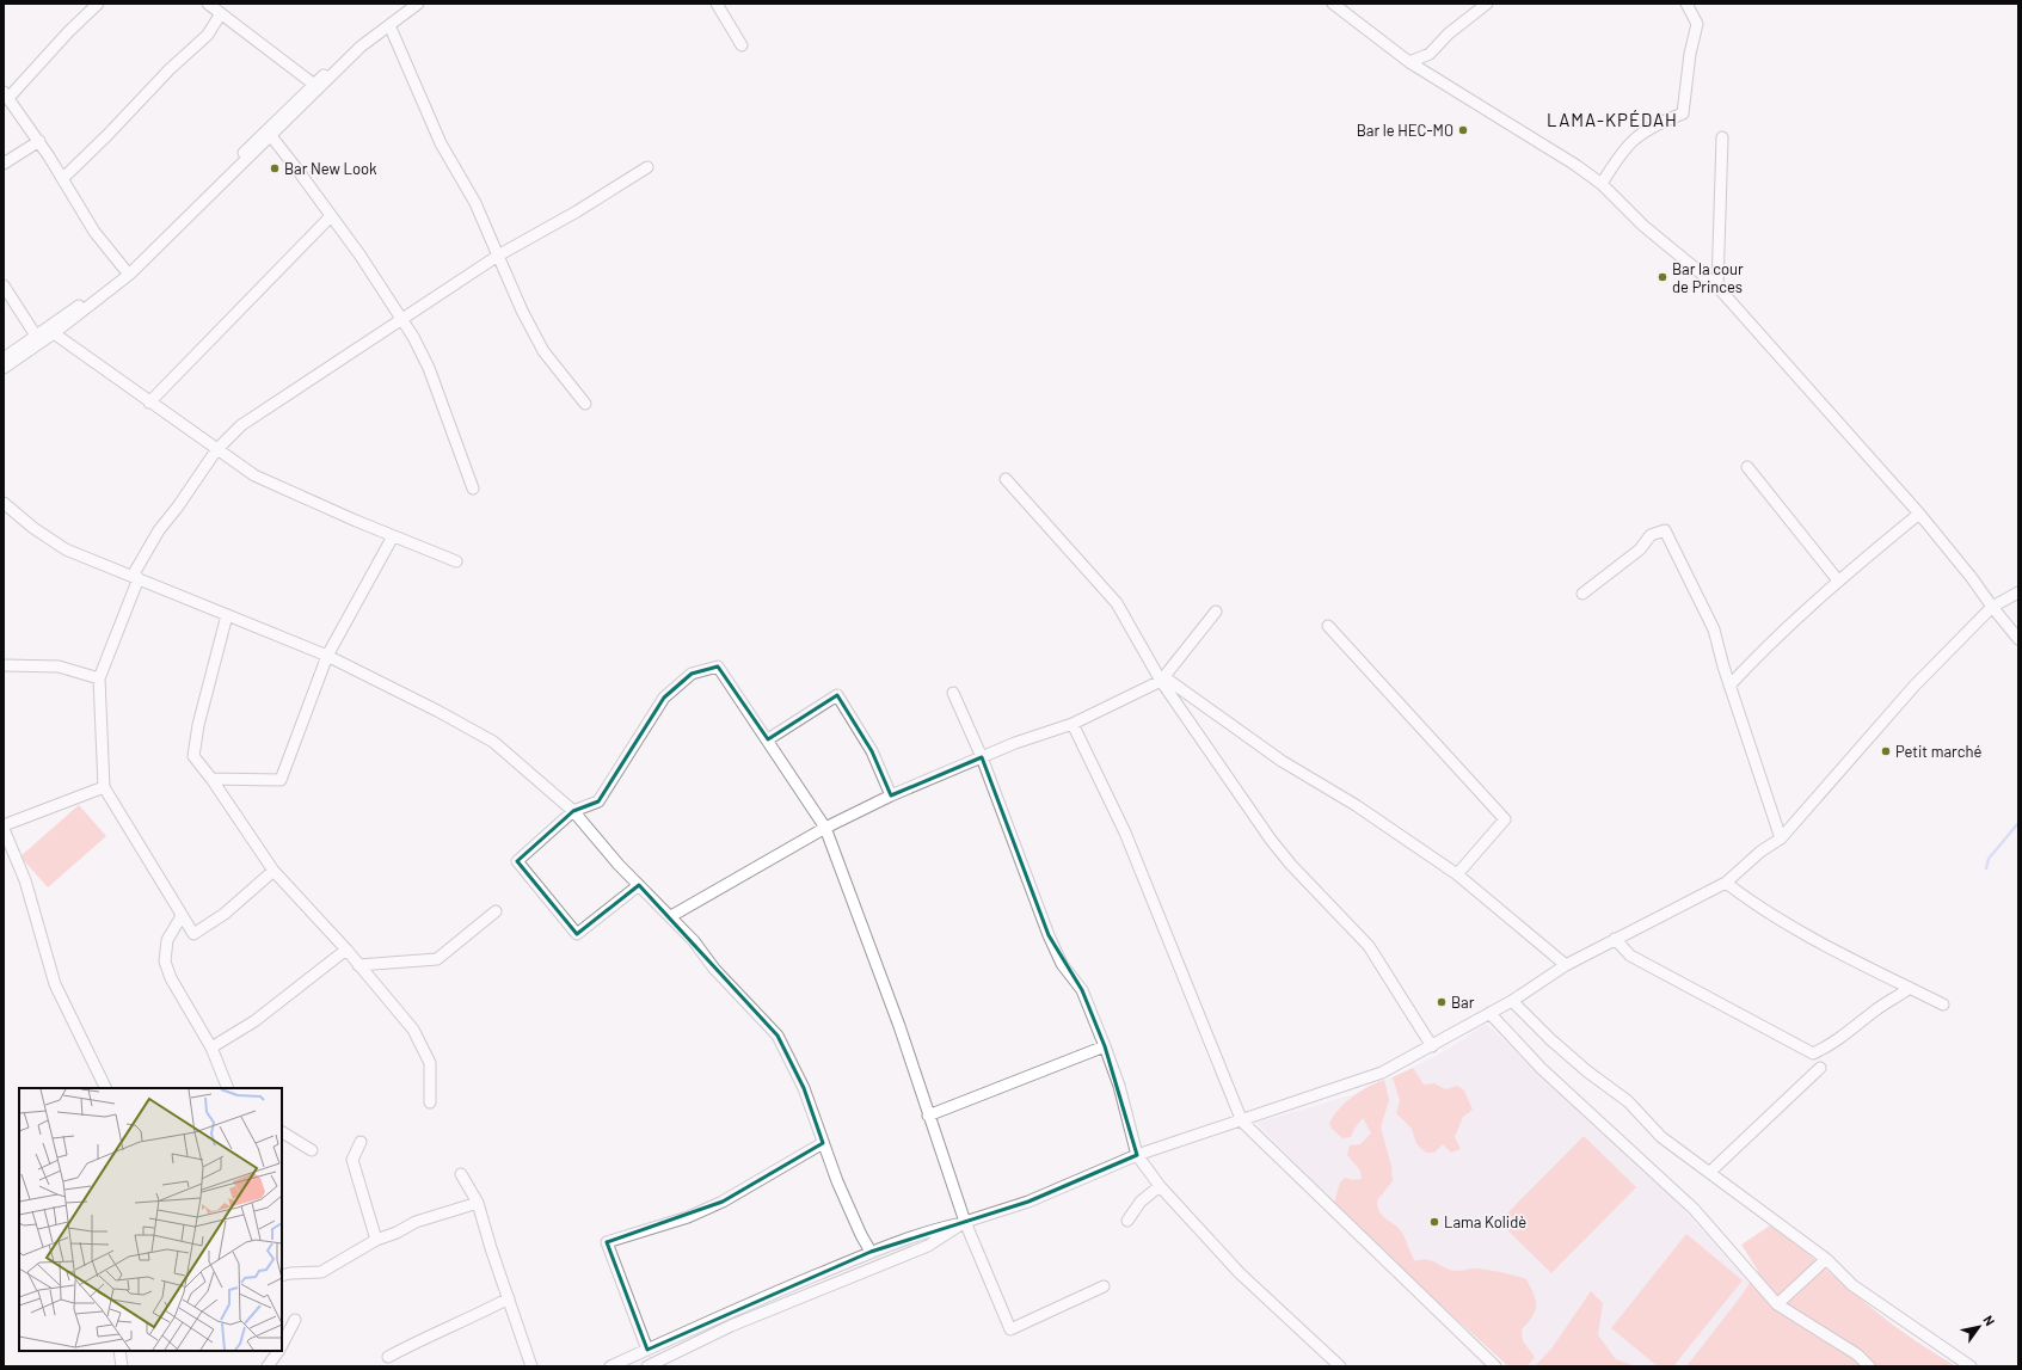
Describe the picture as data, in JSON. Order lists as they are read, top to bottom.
{
  "districts": ["LAMA-KPÉDAH"],
  "places": [
    "Bar le HEC-MO",
    "Bar New Look",
    "Bar la cour de Princes",
    "Petit marché",
    "Bar",
    "Lama Kolidè"
  ],
  "north": "top right"
}
